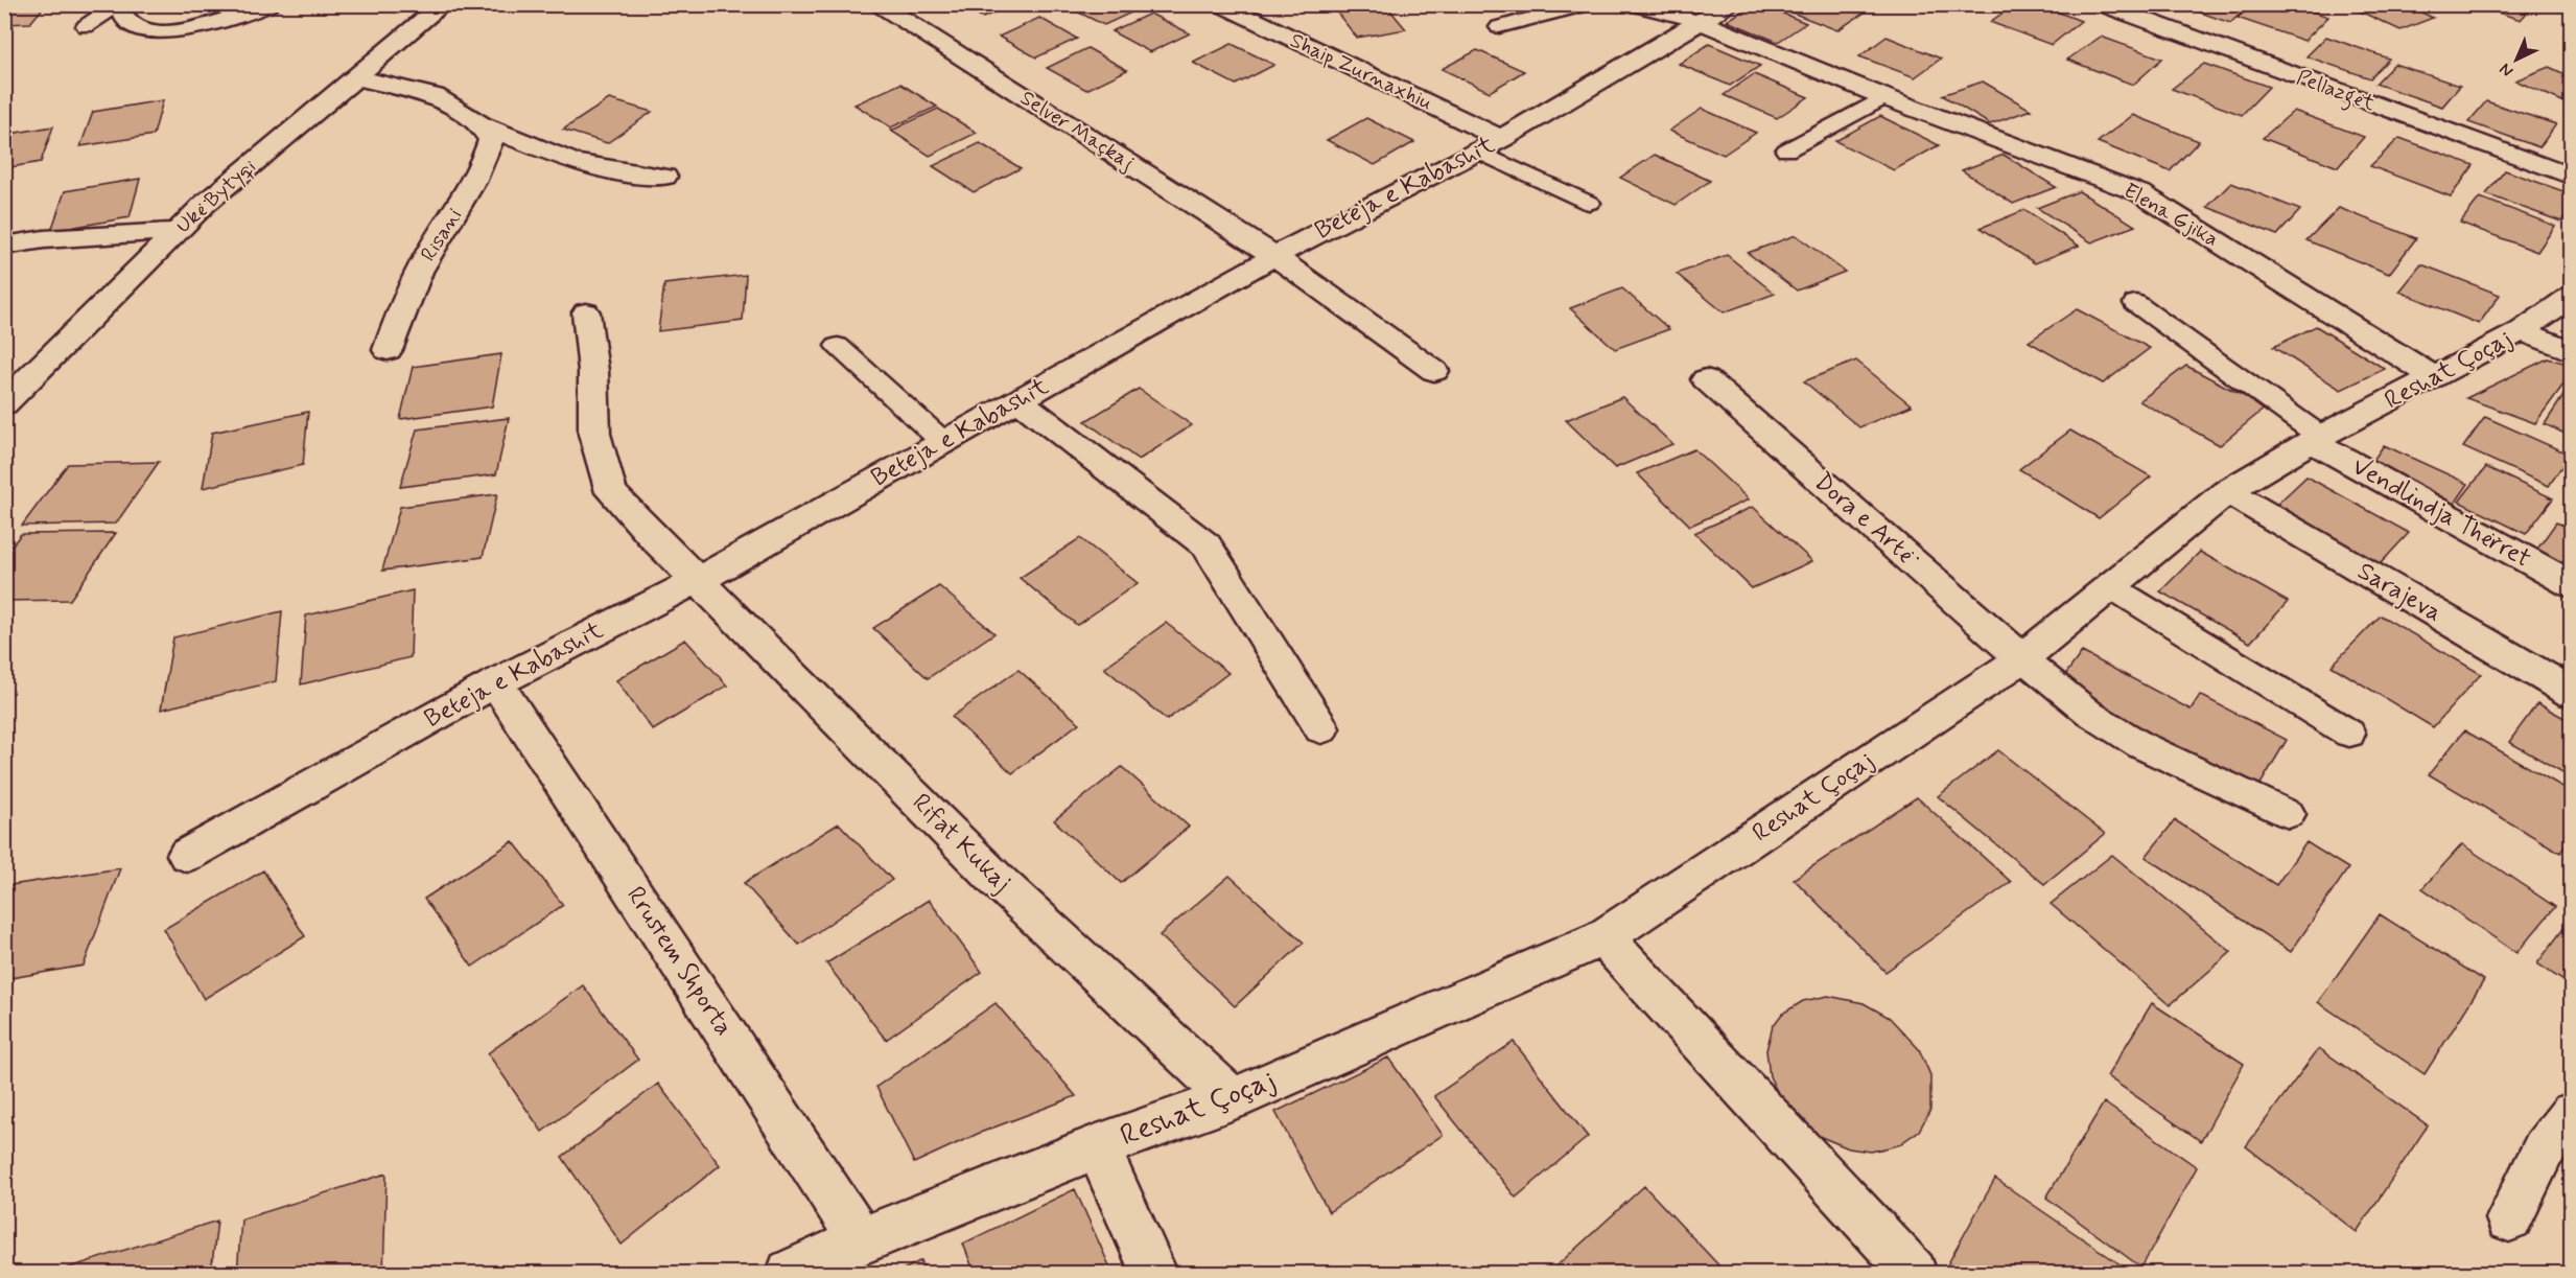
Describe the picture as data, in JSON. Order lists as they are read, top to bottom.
{
  "streets": {
    "street": [
      "Shaip Zurnaxhiu",
      "Pellazgët",
      "Selver Maçkaj",
      "Beteja e Kabashit",
      "Ukë Bytyqi",
      "Elena Gjika",
      "Risani",
      "Reshat Çoçaj",
      "Vendlindja Thërret",
      "Dora e Artë",
      "Sarajeva",
      "Rifat Kukaj",
      "Rrustem Shporta"
    ]
  },
  "crossings": [
    ["Shaip Zurnaxhiu", "Beteja e Kabashit"],
    ["Selver Maçkaj", "Beteja e Kabashit"],
    ["Beteja e Kabashit", "Elena Gjika"],
    ["Beteja e Kabashit", "Rifat Kukaj"],
    ["Beteja e Kabashit", "Rrustem Shporta"],
    ["Elena Gjika", "Reshat Çoçaj"],
    ["Reshat Çoçaj", "Vendlindja Thërret"],
    ["Reshat Çoçaj", "Dora e Artë"],
    ["Reshat Çoçaj", "Sarajeva"],
    ["Reshat Çoçaj", "Rifat Kukaj"],
    ["Reshat Çoçaj", "Rrustem Shporta"]
  ],
  "north": "bottom left"
}
